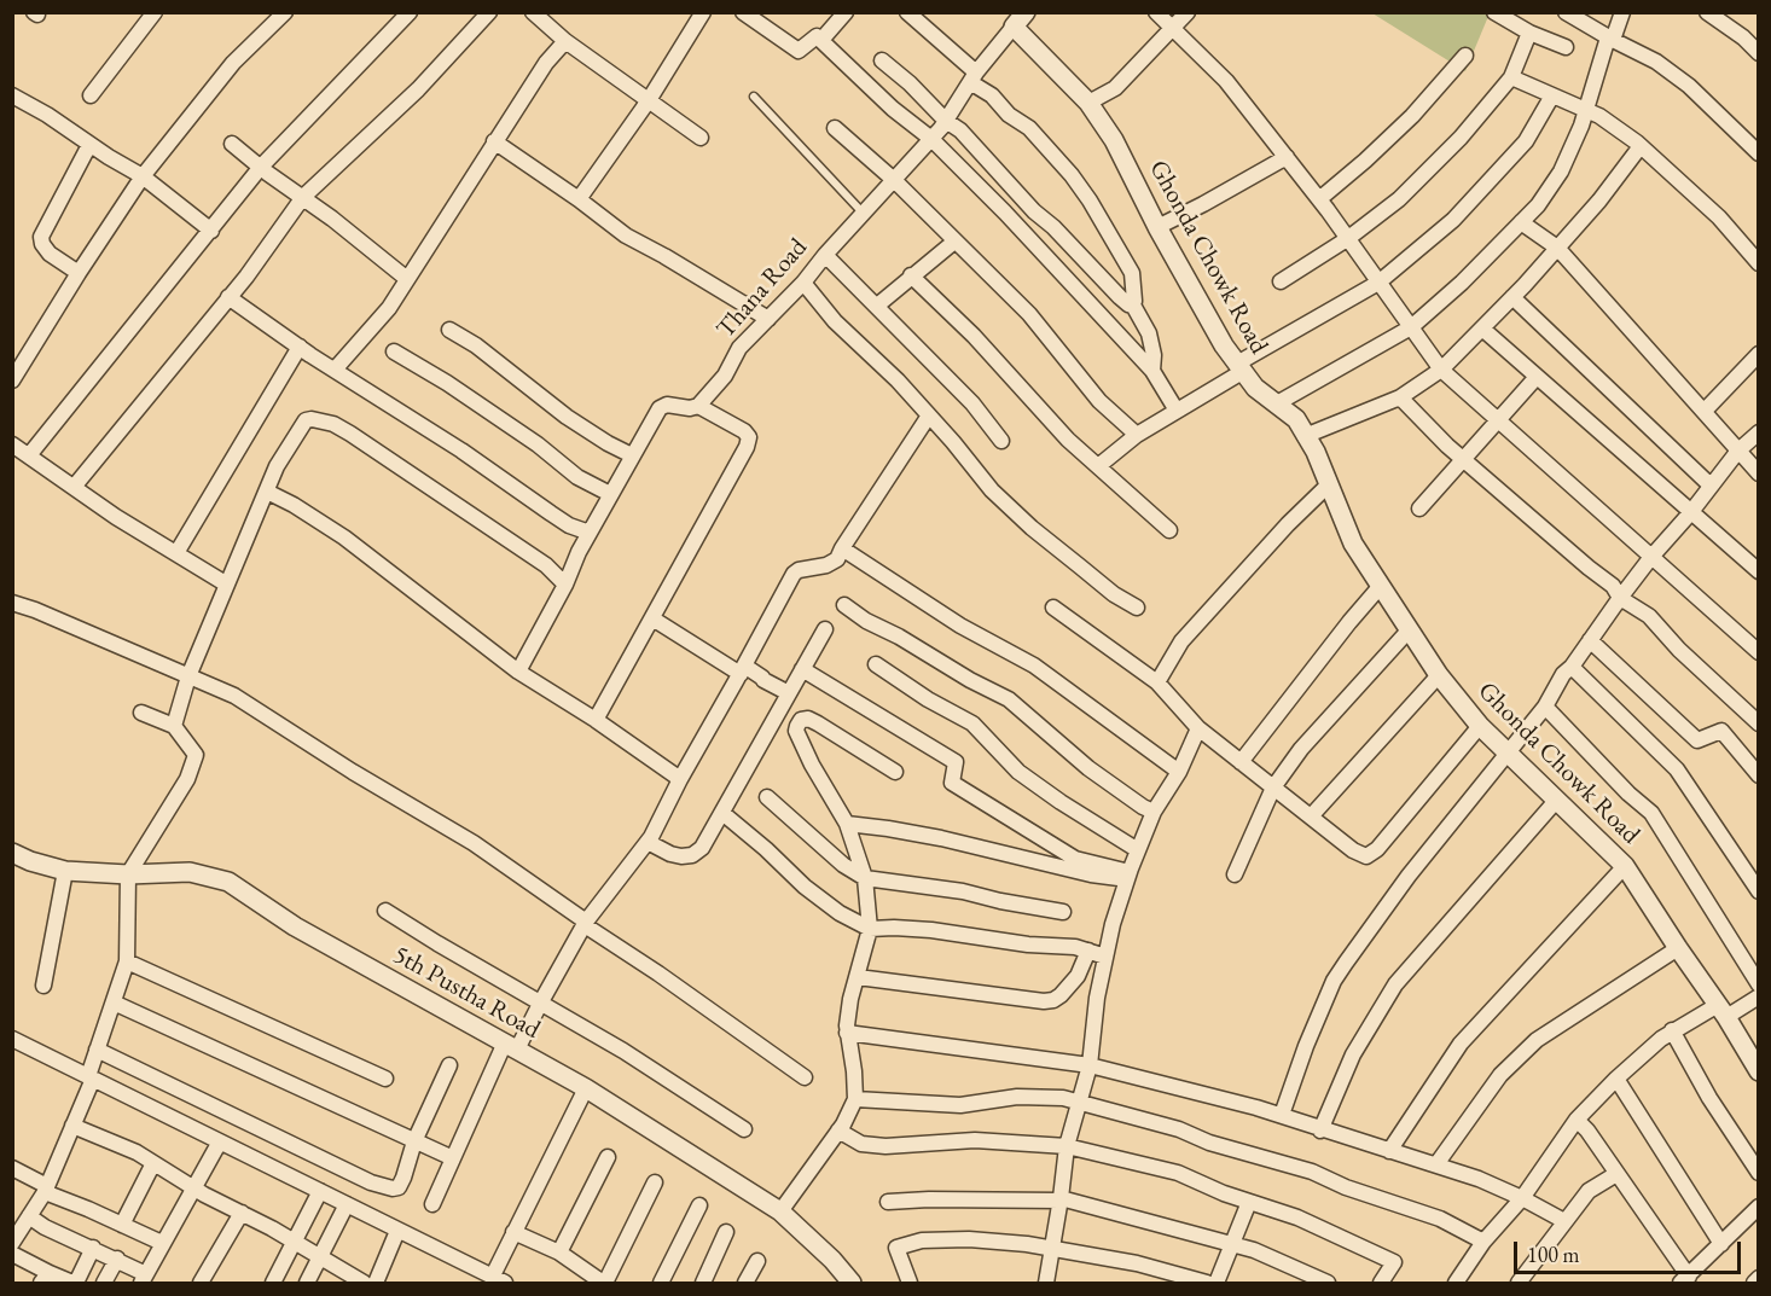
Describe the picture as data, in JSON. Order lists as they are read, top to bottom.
{
  "streets": {
    "street": ["Ghonda Chowk Road", "Thana Road", "5th Pustha Road"]
  },
  "crossings": [
    ["Ghonda Chowk Road", "Thana Road"]
  ],
  "scale_bar": "100 m"
}
